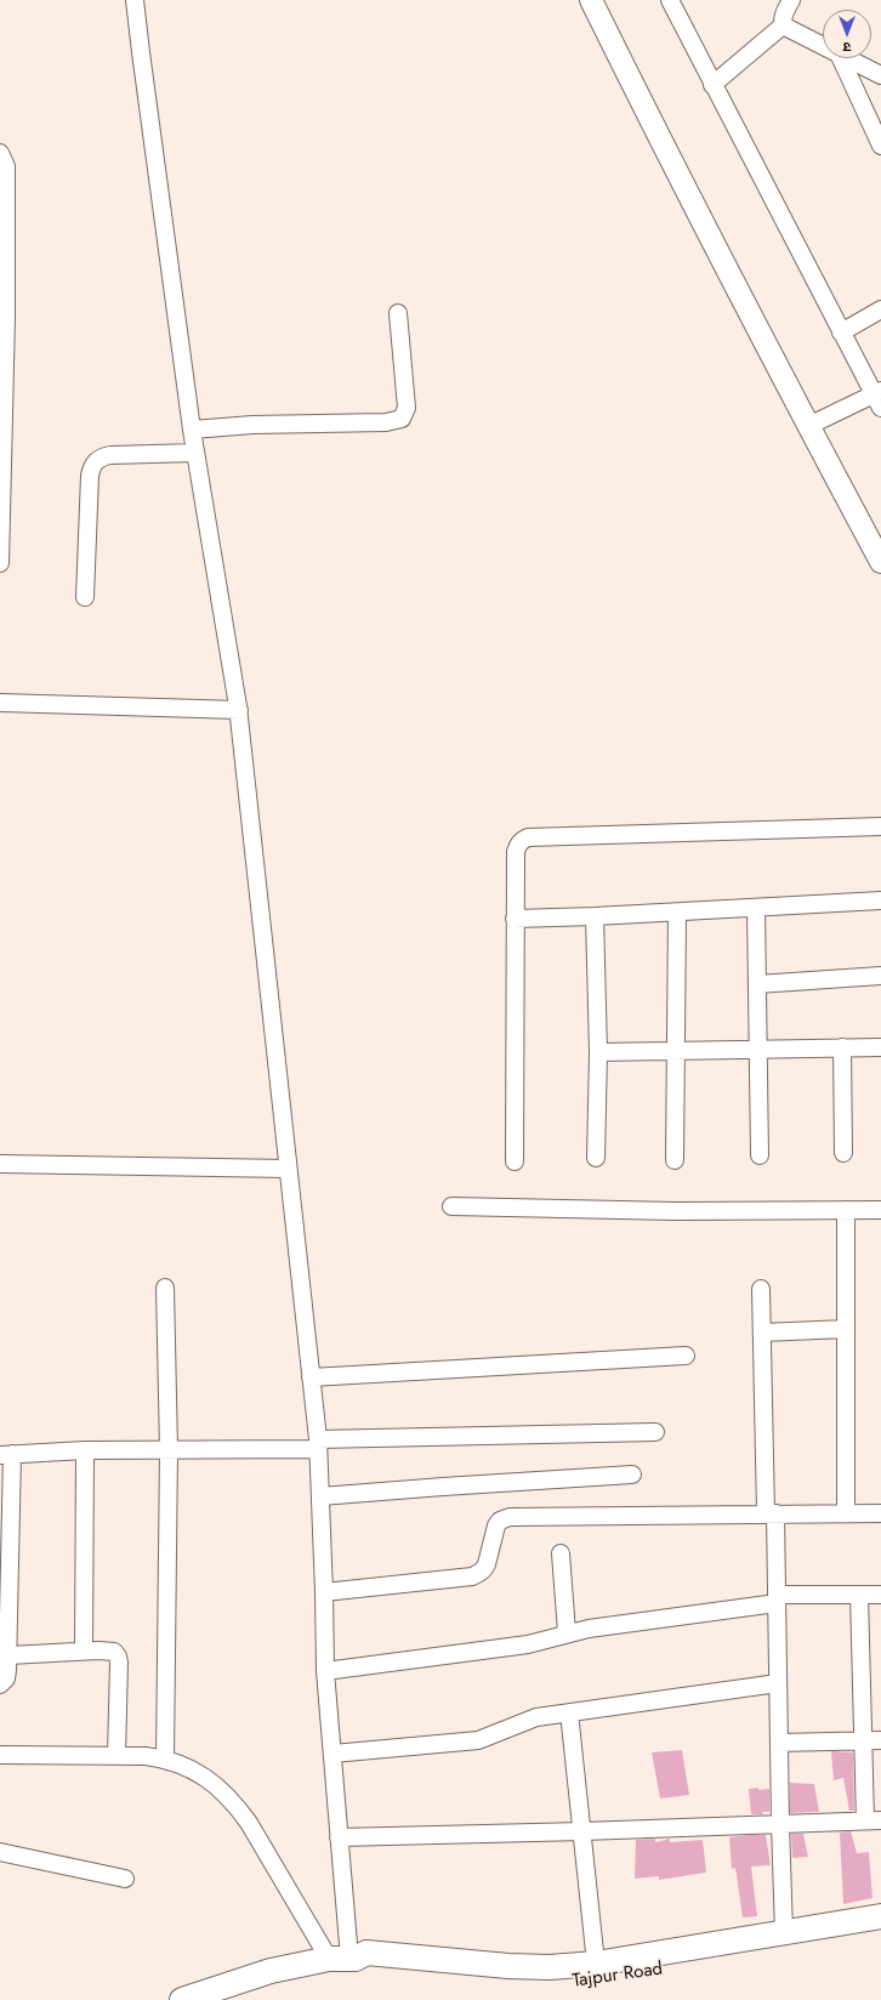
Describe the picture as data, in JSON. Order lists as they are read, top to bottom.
{
  "streets": {
    "main road": ["Tajpur Road"]
  },
  "north": "bottom"
}
